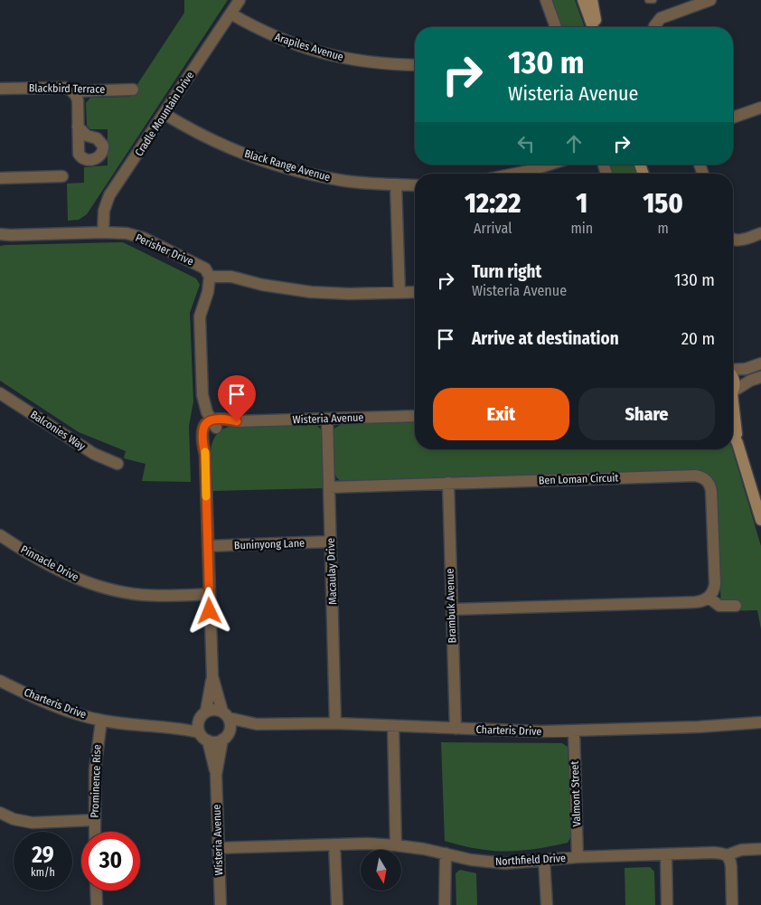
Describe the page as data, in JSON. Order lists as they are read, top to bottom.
{
  "streets": {
    "street": [
      "Arapiles Avenue",
      "Blackbird Terrace",
      "Cradle Mountain Drive",
      "Black Range Avenue",
      "Perisher Drive",
      "Wisteria Avenue",
      "Balconies Way",
      "Ben Loman Circuit",
      "Buninyong Lane",
      "Pinnacle Drive",
      "Macaulay Drive",
      "Brambuk Avenue",
      "Charteris Drive",
      "Prominence Rise",
      "Valmont Street",
      "Northfield Drive"
    ]
  },
  "crossings": [
    ["Arapiles Avenue", "Cradle Mountain Drive"],
    ["Cradle Mountain Drive", "Black Range Avenue"],
    ["Cradle Mountain Drive", "Perisher Drive"],
    ["Wisteria Avenue", "Macaulay Drive"],
    ["Wisteria Avenue", "Charteris Drive"],
    ["Wisteria Avenue", "Northfield Drive"],
    ["Ben Loman Circuit", "Macaulay Drive"],
    ["Ben Loman Circuit", "Brambuk Avenue"],
    ["Buninyong Lane", "Macaulay Drive"],
    ["Macaulay Drive", "Charteris Drive"],
    ["Brambuk Avenue", "Charteris Drive"],
    ["Charteris Drive", "Prominence Rise"],
    ["Charteris Drive", "Valmont Street"],
    ["Valmont Street", "Northfield Drive"]
  ],
  "north": "bottom",
  "page": {
    "turn": ["130 m", "Wisteria Avenue"],
    "eta": [
      "12:22",
      "Arrival",
      "1",
      "min",
      "150",
      "m"
    ],
    "list": [
      {
        "name": "Turn right",
        "note": "Wisteria Avenue",
        "value": "130 m"
      },
      {
        "name": "Arrive at destination",
        "value": "20 m"
      }
    ],
    "buttons": ["Exit", "Share"],
    "speed": "29 km/h",
    "limit": "30"
  }
}
